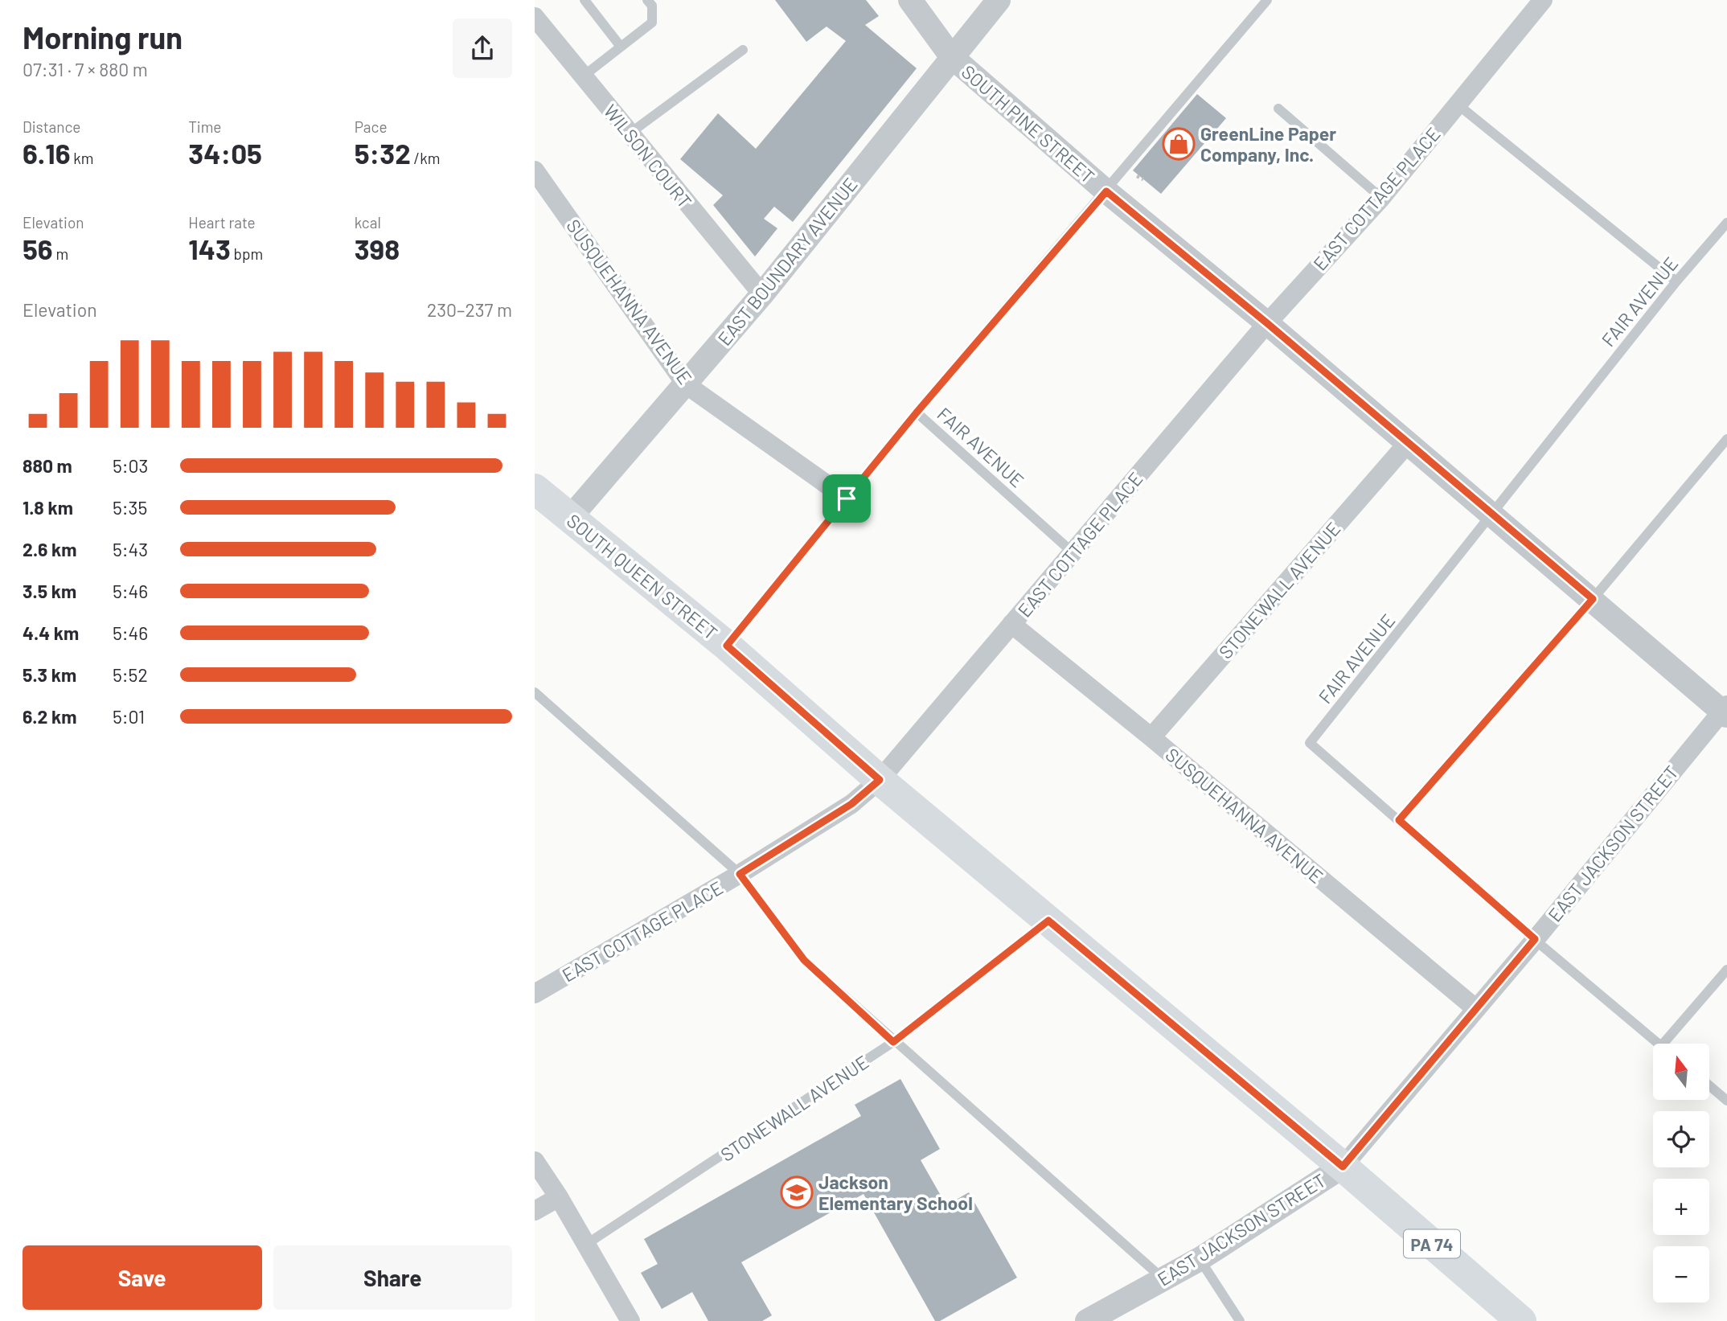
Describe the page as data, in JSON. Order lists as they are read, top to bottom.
{
  "streets": {
    "main road": ["SOUTH QUEEN STREET", "PA 74"],
    "street": [
      "SOUTH PINE STREET",
      "WILSON COURT",
      "EAST COTTAGE PLACE",
      "EAST BOUNDARY AVENUE",
      "SUSQUEHANNA AVENUE",
      "STONEWALL AVENUE",
      "EAST JACKSON STREET"
    ],
    "lane": ["FAIR AVENUE"]
  },
  "crossings": [
    ["SOUTH PINE STREET", "EAST COTTAGE PLACE"],
    ["SOUTH PINE STREET", "EAST BOUNDARY AVENUE"],
    ["SOUTH PINE STREET", "FAIR AVENUE"],
    ["SOUTH PINE STREET", "STONEWALL AVENUE"],
    ["SOUTH PINE STREET", "EAST JACKSON STREET"],
    ["WILSON COURT", "EAST BOUNDARY AVENUE"],
    ["EAST COTTAGE PLACE", "SUSQUEHANNA AVENUE"],
    ["EAST COTTAGE PLACE", "FAIR AVENUE"],
    ["EAST COTTAGE PLACE", "SOUTH QUEEN STREET"],
    ["EAST BOUNDARY AVENUE", "SUSQUEHANNA AVENUE"],
    ["EAST BOUNDARY AVENUE", "SOUTH QUEEN STREET"],
    ["SUSQUEHANNA AVENUE", "STONEWALL AVENUE"],
    ["SUSQUEHANNA AVENUE", "EAST JACKSON STREET"],
    ["FAIR AVENUE", "EAST JACKSON STREET"],
    ["SOUTH QUEEN STREET", "STONEWALL AVENUE"],
    ["SOUTH QUEEN STREET", "EAST JACKSON STREET"]
  ],
  "places": {
    "shop": ["GreenLine Paper Company, Inc."],
    "school or university": ["Jackson Elementary School"]
  },
  "north": "top",
  "page": {
    "heading": ["Morning run", "07:31 · 7 × 880 m"],
    "stats": [
      ["Distance", "6.16 km"],
      ["Time", "34:05"],
      ["Pace", "5:32 /km"],
      ["Elevation", "56 m"],
      ["Heart rate", "143 bpm"],
      ["kcal", "398"]
    ],
    "chart": ["Elevation", "230–237 m"],
    "list": [
      {
        "name": "880 m",
        "note": "5:03"
      },
      {
        "name": "1.8 km",
        "note": "5:35"
      },
      {
        "name": "2.6 km",
        "note": "5:43"
      },
      {
        "name": "3.5 km",
        "note": "5:46"
      },
      {
        "name": "4.4 km",
        "note": "5:46"
      },
      {
        "name": "5.3 km",
        "note": "5:52"
      },
      {
        "name": "6.2 km",
        "note": "5:01"
      }
    ],
    "map_buttons": ["+", "−"],
    "buttons": ["Save", "Share"]
  }
}
